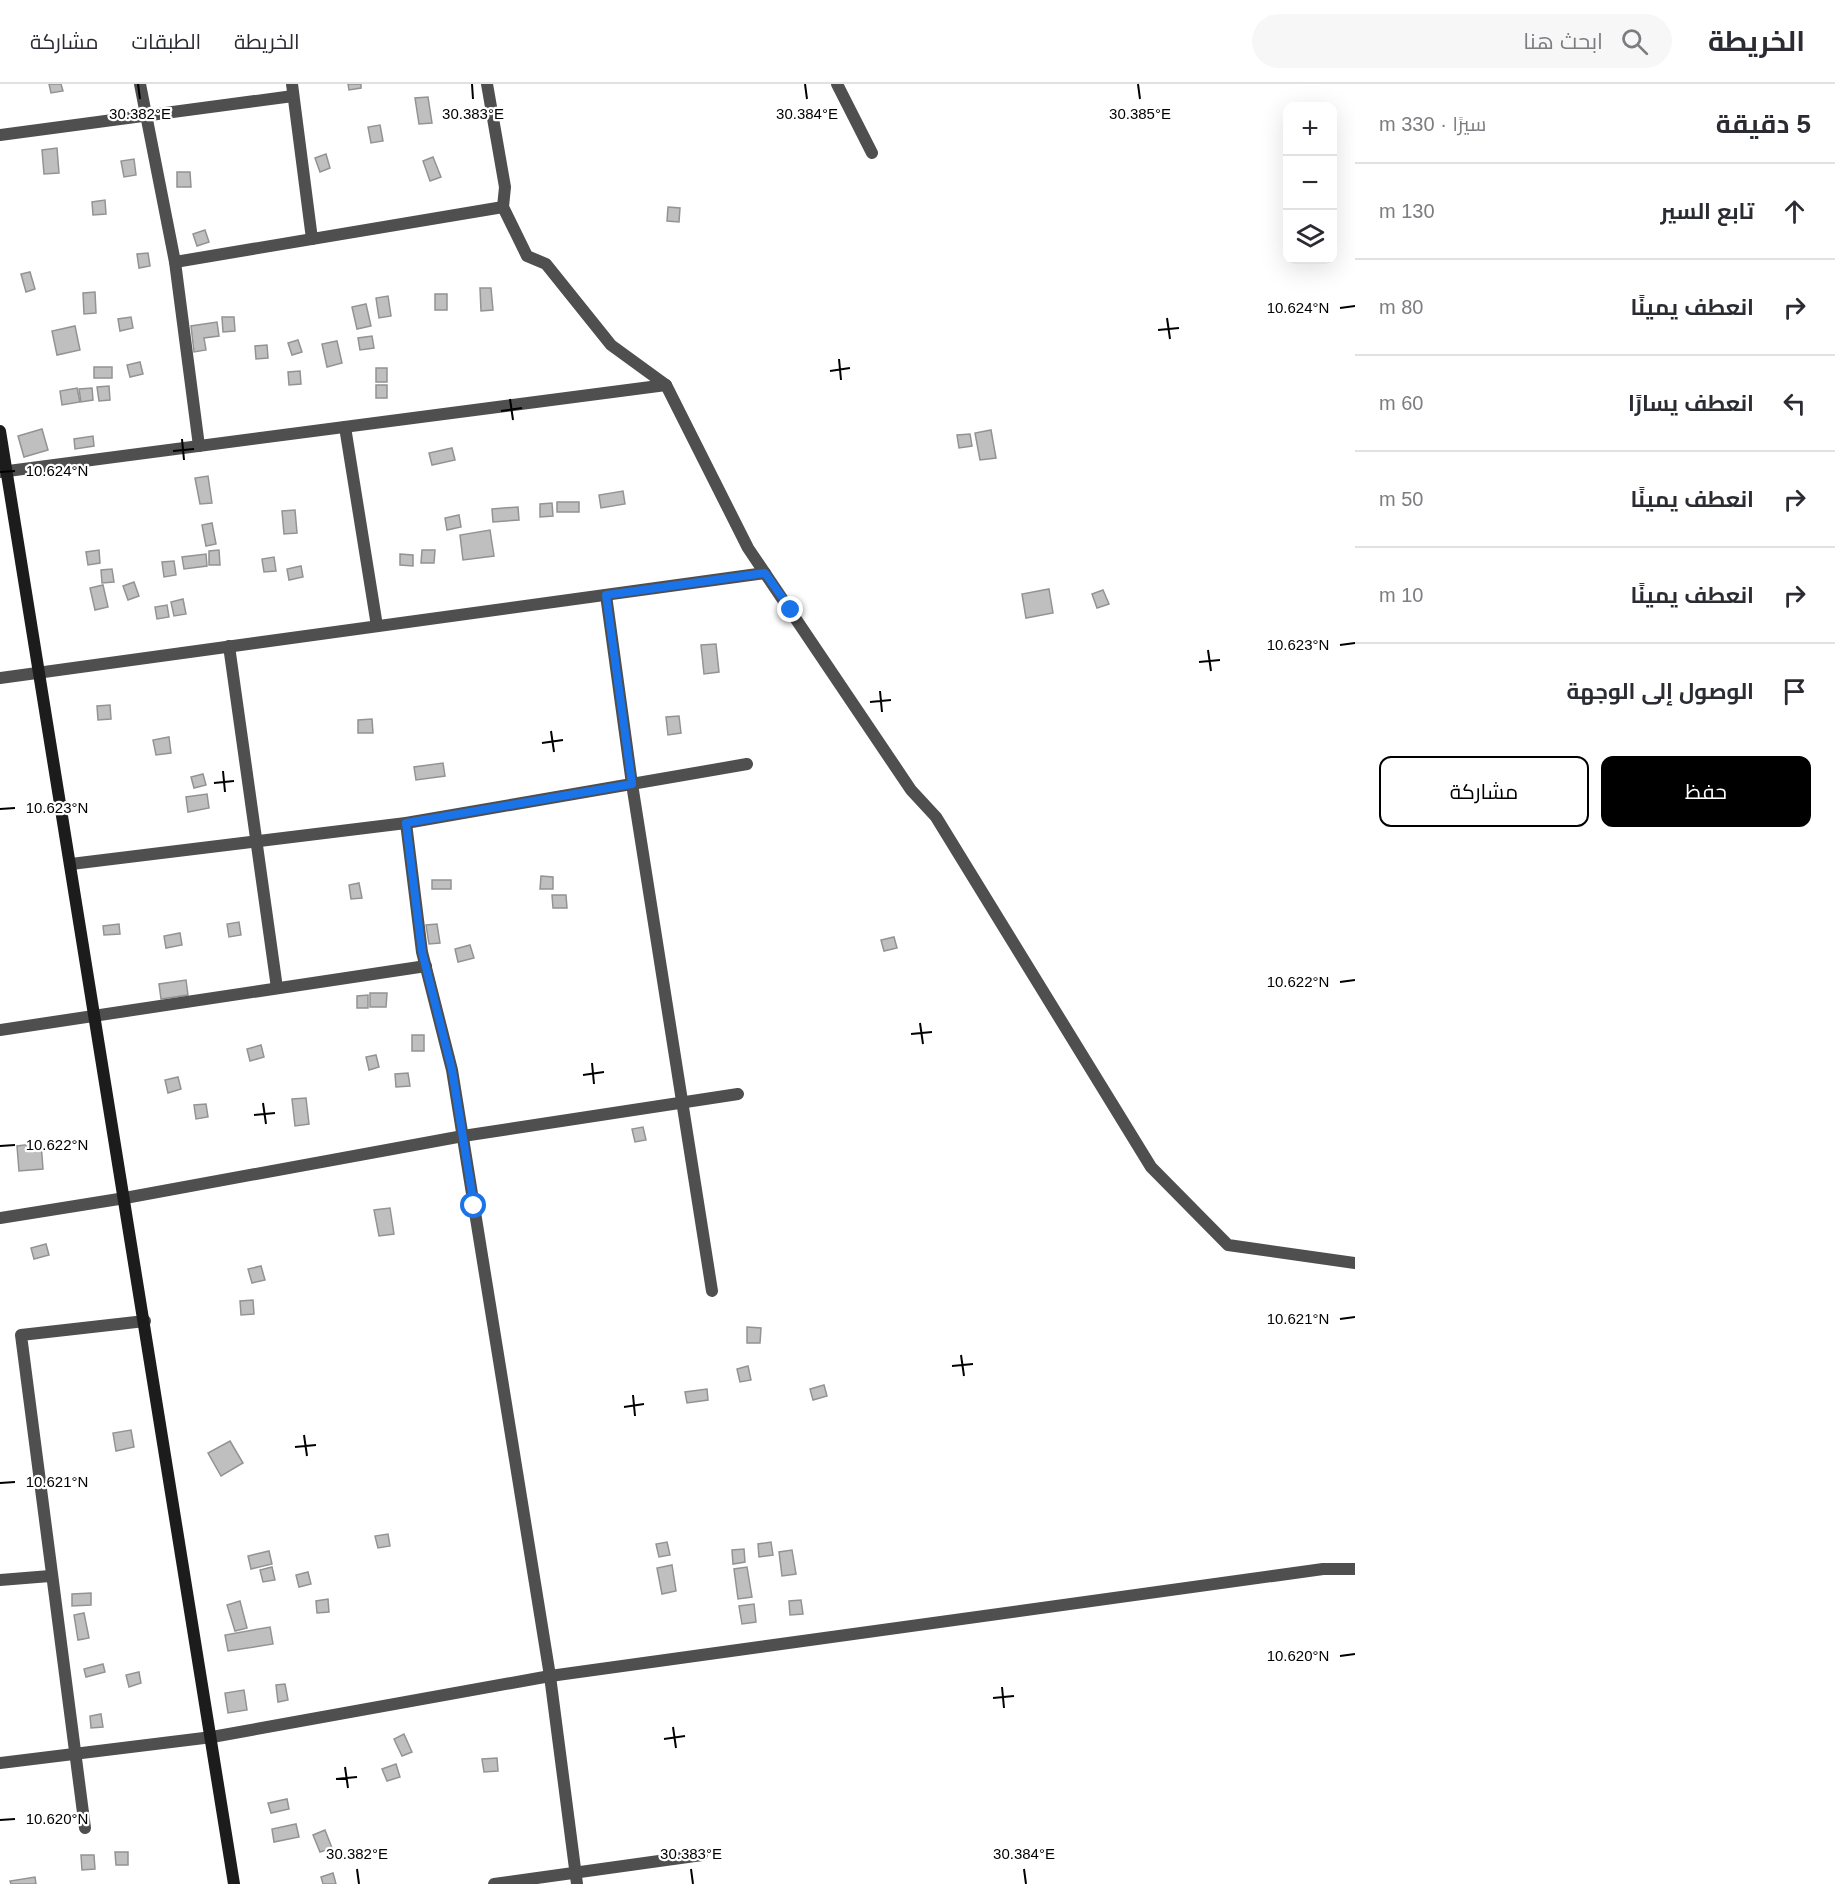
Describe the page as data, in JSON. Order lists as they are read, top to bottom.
{
  "page": {
    "header": "الخريطة",
    "search": "ابحث هنا",
    "nav": ["الخريطة", "الطبقات", "مشاركة"],
    "heading": ["5 دقيقة", "سيرًا · 330 m"],
    "map_buttons": ["+", "−"],
    "list": [
      ["تابع السير", "130 m"],
      ["انعطف يمينًا", "80 m"],
      ["انعطف يسارًا", "60 m"],
      ["انعطف يمينًا", "50 m"],
      ["انعطف يمينًا", "10 m"],
      "الوصول إلى الوجهة"
    ],
    "buttons": ["حفظ", "مشاركة"]
  },
  "coordinates": [
    "30.382°E",
    "30.383°E",
    "30.384°E",
    "30.385°E",
    "10.624°N",
    "10.623°N",
    "10.622°N",
    "10.621°N",
    "10.620°N"
  ]
}
